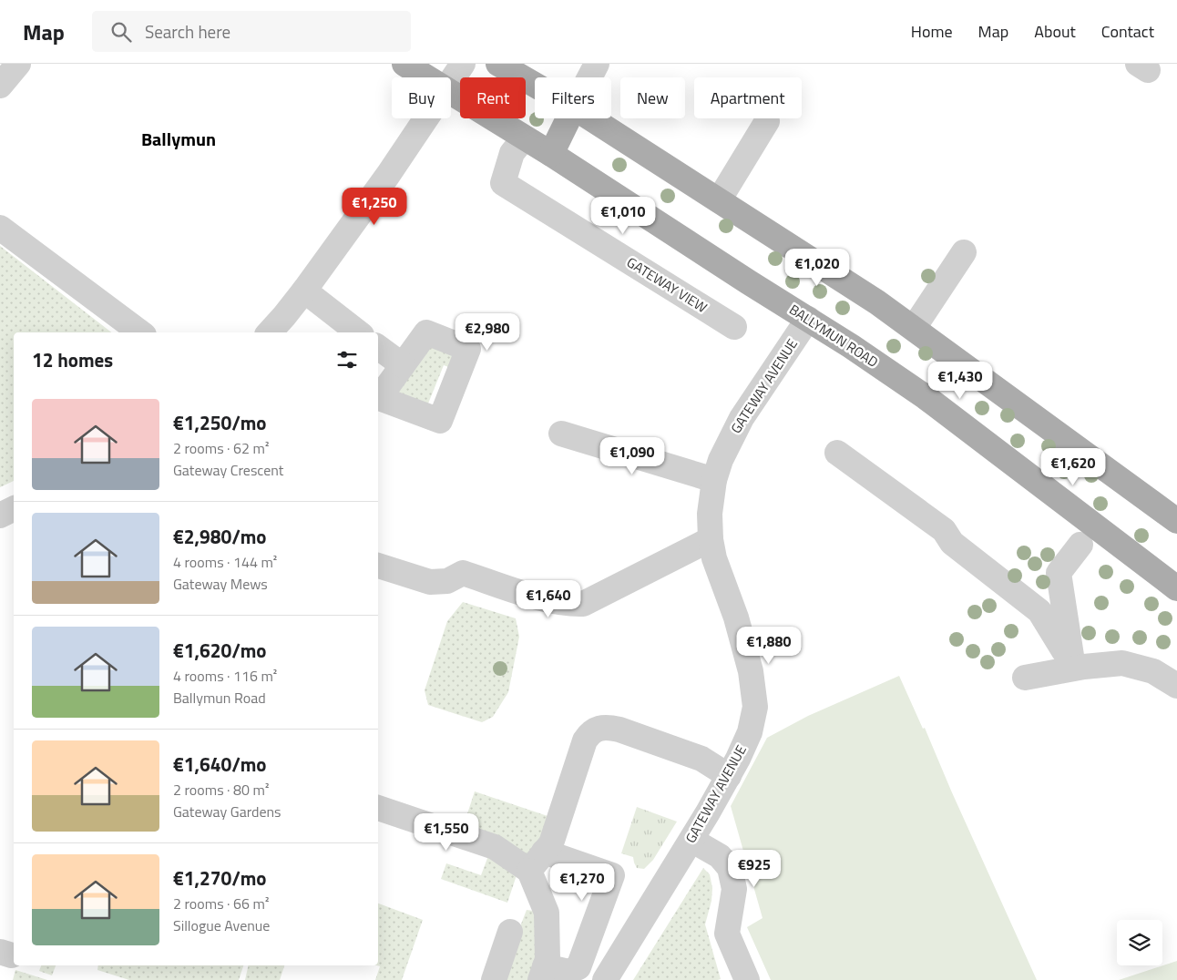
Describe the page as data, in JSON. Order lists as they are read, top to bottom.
{
  "streets": {
    "main road": ["BALLYMUN ROAD"],
    "street": ["GATEWAY VIEW", "GATEWAY AVENUE"]
  },
  "crossings": [
    ["GATEWAY VIEW", "BALLYMUN ROAD"],
    ["BALLYMUN ROAD", "GATEWAY AVENUE"]
  ],
  "districts": ["Ballymun"],
  "page": {
    "header": "Map",
    "search": "Search here",
    "nav": [
      "Home",
      "Map",
      "About",
      "Contact"
    ],
    "chip": [
      "Buy",
      "Rent",
      "Filters",
      "New",
      "Apartment"
    ],
    "price": [
      "€1,250",
      "€1,010",
      "€1,020",
      "€2,980",
      "€1,430",
      "€1,090",
      "€1,620",
      "€1,640",
      "€1,880",
      "€1,550",
      "€925",
      "€1,270"
    ],
    "heading": "12 homes",
    "list": [
      {
        "name": "€1,250/mo",
        "note": "2 rooms · 62 m² · Gateway Crescent"
      },
      {
        "name": "€2,980/mo",
        "note": "4 rooms · 144 m² · Gateway Mews"
      },
      {
        "name": "€1,620/mo",
        "note": "4 rooms · 116 m² · Ballymun Road"
      },
      {
        "name": "€1,640/mo",
        "note": "2 rooms · 80 m² · Gateway Gardens"
      },
      {
        "name": "€1,270/mo",
        "note": "2 rooms · 66 m² · Sillogue Avenue"
      }
    ]
  }
}
